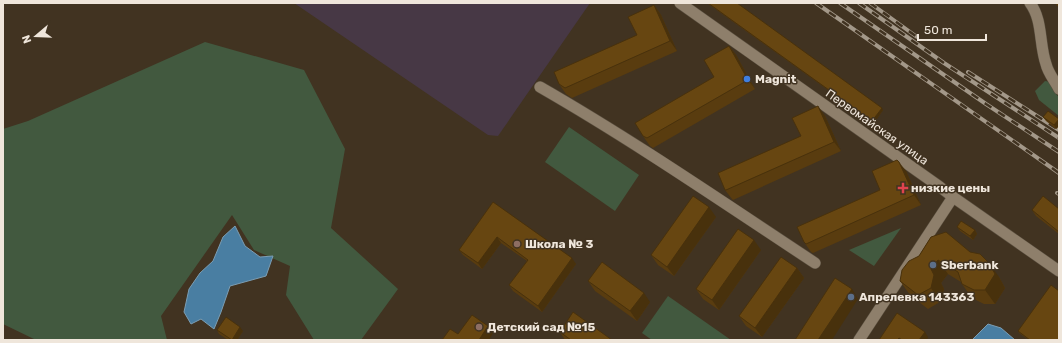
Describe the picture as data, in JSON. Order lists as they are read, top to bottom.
{
  "streets": {
    "street": ["Первомайская улица"]
  },
  "places": {
    "other": [
      "Magnit",
      "Школа № 3",
      "Sberbank",
      "Апрелевка 143363",
      "Детский сад №15"
    ],
    "health": ["низкие цены"]
  },
  "scale_bar": "50 m",
  "north": "left"
}
